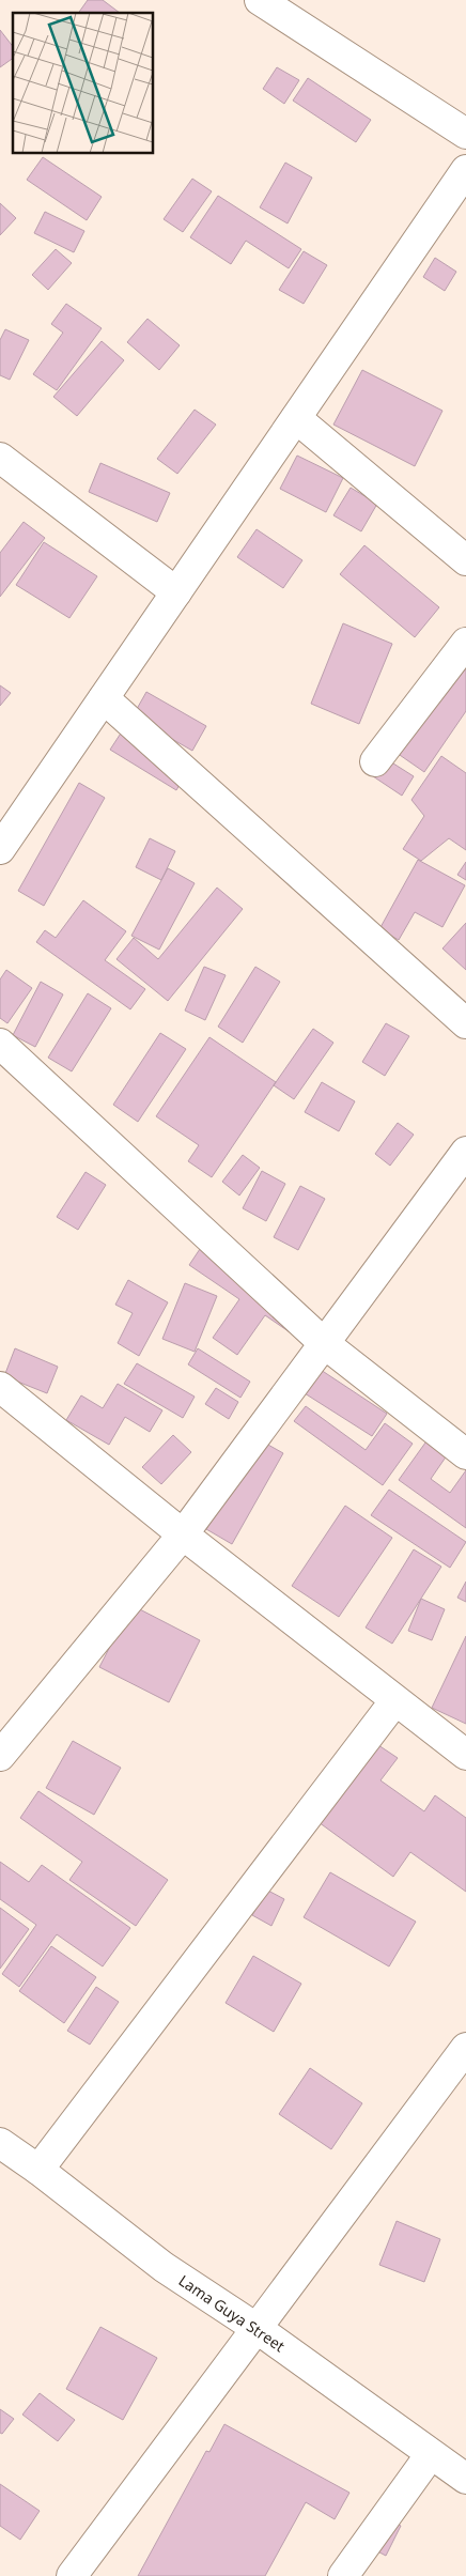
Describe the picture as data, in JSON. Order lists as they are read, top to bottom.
{
  "streets": {
    "street": ["Lama Guya Street"]
  }
}
